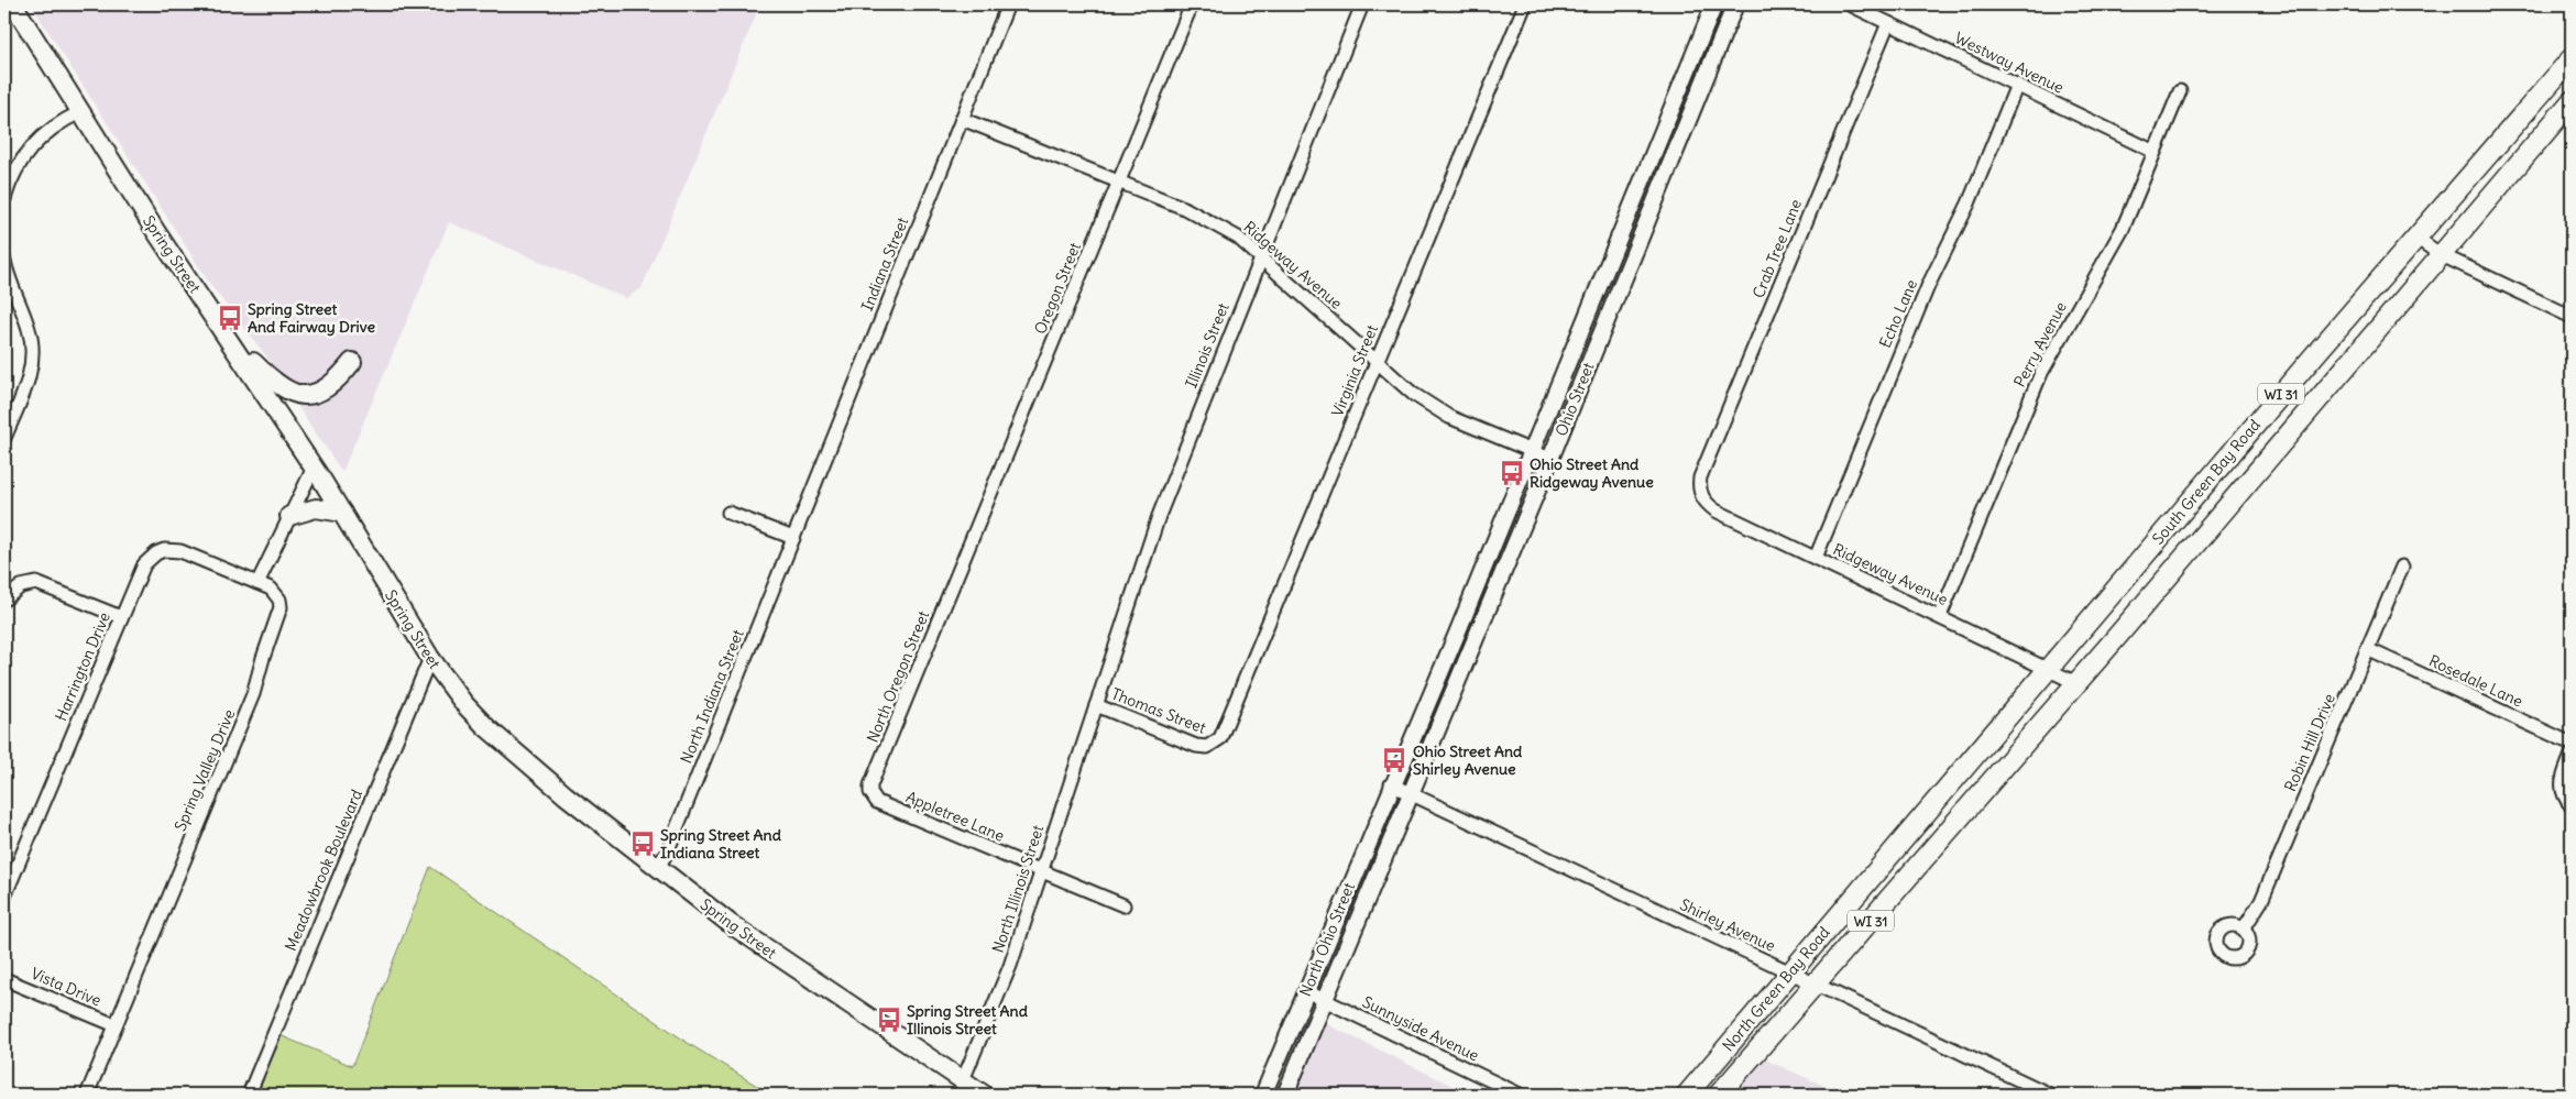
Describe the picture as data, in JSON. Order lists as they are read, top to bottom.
{
  "streets": {
    "main road": [
      "Spring Street",
      "WI 31",
      "South Green Bay Road",
      "North Green Bay Road"
    ],
    "street": [
      "Westway Avenue",
      "Crab Tree Lane",
      "Indiana Street",
      "Ridgeway Avenue",
      "Oregon Street",
      "Echo Lane",
      "Perry Avenue",
      "Illinois Street",
      "Virginia Street",
      "Ohio Street",
      "Harrington Drive",
      "North Oregon Street",
      "Rosedale Lane",
      "North Indiana Street",
      "Thomas Street",
      "Robin Hill Drive",
      "Spring Valley Drive",
      "Appletree Lane",
      "Meadowbrook Boulevard",
      "North Illinois Street",
      "Shirley Avenue",
      "North Ohio Street",
      "Vista Drive",
      "Sunnyside Avenue"
    ]
  },
  "crossings": [
    ["Westway Avenue", "Crab Tree Lane"],
    ["Westway Avenue", "Echo Lane"],
    ["Westway Avenue", "Perry Avenue"],
    ["Crab Tree Lane", "Ridgeway Avenue"],
    ["Spring Street", "North Indiana Street"],
    ["Spring Street", "Meadowbrook Boulevard"],
    ["Spring Street", "North Illinois Street"],
    ["Indiana Street", "Ridgeway Avenue"],
    ["Indiana Street", "North Indiana Street"],
    ["Ridgeway Avenue", "Oregon Street"],
    ["Ridgeway Avenue", "Echo Lane"],
    ["Ridgeway Avenue", "Perry Avenue"],
    ["Ridgeway Avenue", "Illinois Street"],
    ["Ridgeway Avenue", "Virginia Street"],
    ["Ridgeway Avenue", "Ohio Street"],
    ["Ridgeway Avenue", "South Green Bay Road"],
    ["Oregon Street", "North Oregon Street"],
    ["Illinois Street", "Thomas Street"],
    ["Illinois Street", "North Illinois Street"],
    ["Virginia Street", "Thomas Street"],
    ["Ohio Street", "Shirley Avenue"],
    ["Ohio Street", "North Ohio Street"],
    ["South Green Bay Road", "North Green Bay Road"],
    ["Harrington Drive", "Spring Valley Drive"],
    ["North Oregon Street", "Appletree Lane"],
    ["Rosedale Lane", "Robin Hill Drive"],
    ["Thomas Street", "North Illinois Street"],
    ["Spring Valley Drive", "Vista Drive"],
    ["Appletree Lane", "North Illinois Street"],
    ["Shirley Avenue", "North Ohio Street"],
    ["Shirley Avenue", "North Green Bay Road"],
    ["North Ohio Street", "Sunnyside Avenue"]
  ],
  "places": {
    "bus stop": [
      "Spring Street And Fairway Drive",
      "Ohio Street And Ridgeway Avenue",
      "Ohio Street And Shirley Avenue",
      "Spring Street And Indiana Street",
      "Spring Street And Illinois Street"
    ]
  }
}
